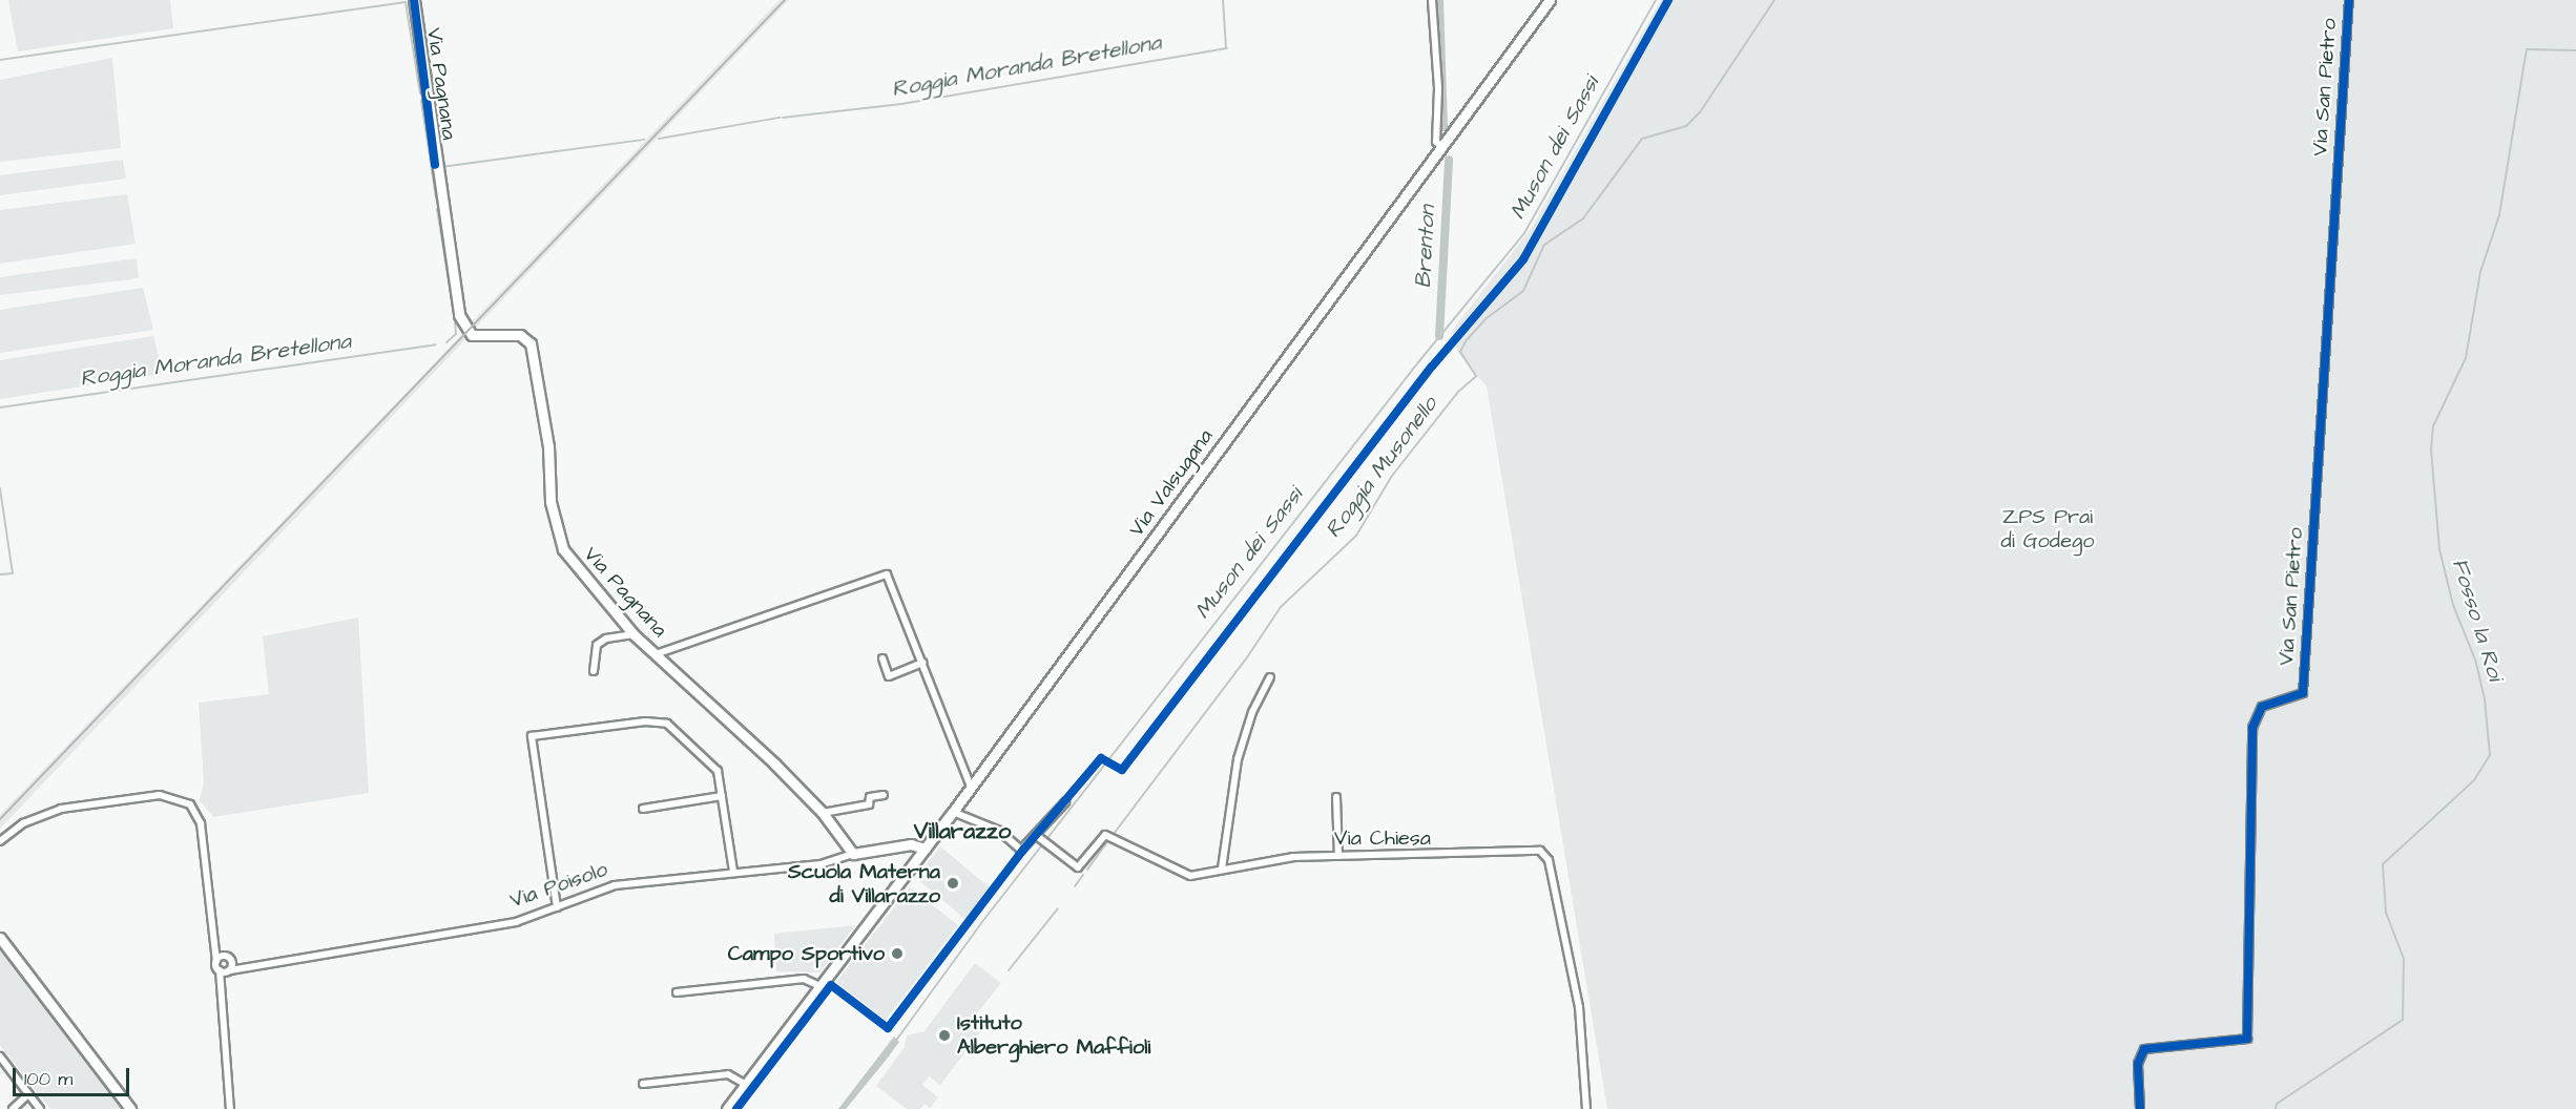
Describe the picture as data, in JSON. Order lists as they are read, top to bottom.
{
  "streets": {
    "main road": ["Via Pagnana", "Via Valsugana", "Via Poisolo"],
    "street": ["Via San Pietro", "Via Chiesa"]
  },
  "crossings": [
    ["Via Pagnana", "Via Poisolo"],
    ["Via Valsugana", "Via Poisolo"]
  ],
  "districts": ["Villarazzo"],
  "water": [
    "Roggia Moranda Bretellona",
    "Muson dei Sassi",
    "Brenton",
    "Roggia Musonello",
    "Fosso la Roi"
  ],
  "parks": ["ZPS Prai di Godego"],
  "places": ["Scuola Materna di Villarazzo", "Campo Sportivo", "Istituto Alberghiero Maffioli"],
  "scale_bar": "100 m"
}
